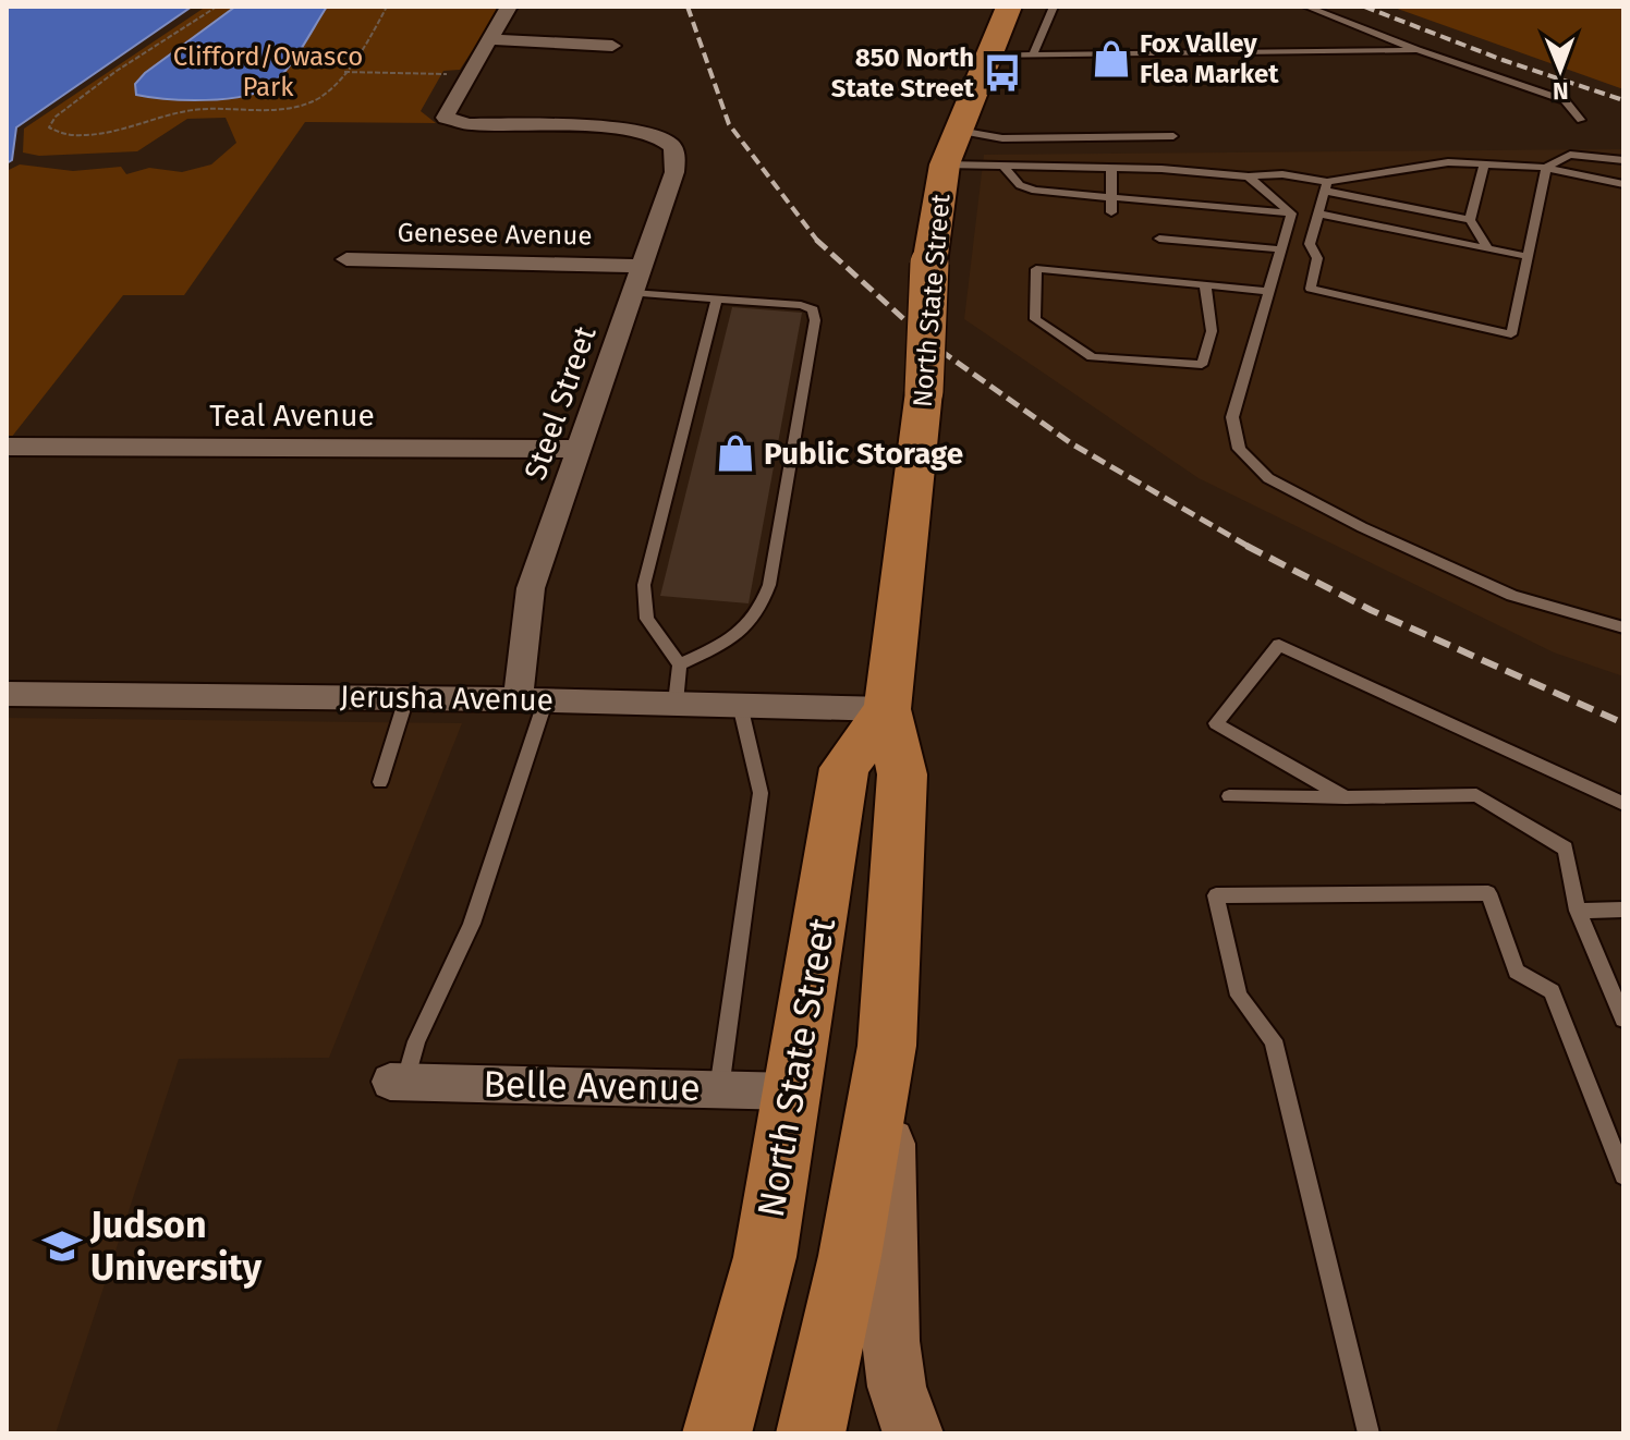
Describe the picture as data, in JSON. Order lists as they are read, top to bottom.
{
  "streets": {
    "main road": ["North State Street"],
    "street": [
      "Genesee Avenue",
      "Steel Street",
      "Teal Avenue",
      "Jerusha Avenue",
      "Belle Avenue"
    ]
  },
  "crossings": [
    ["Genesee Avenue", "Steel Street"],
    ["North State Street", "Jerusha Avenue"],
    ["North State Street", "Belle Avenue"],
    ["Steel Street", "Teal Avenue"],
    ["Steel Street", "Jerusha Avenue"]
  ],
  "parks": ["Clifford/Owasco Park"],
  "places": {
    "shop": ["Fox Valley Flea Market", "Public Storage"],
    "bus stop": ["850 North State Street"],
    "school or university": ["Judson University"]
  },
  "north": "bottom"
}
